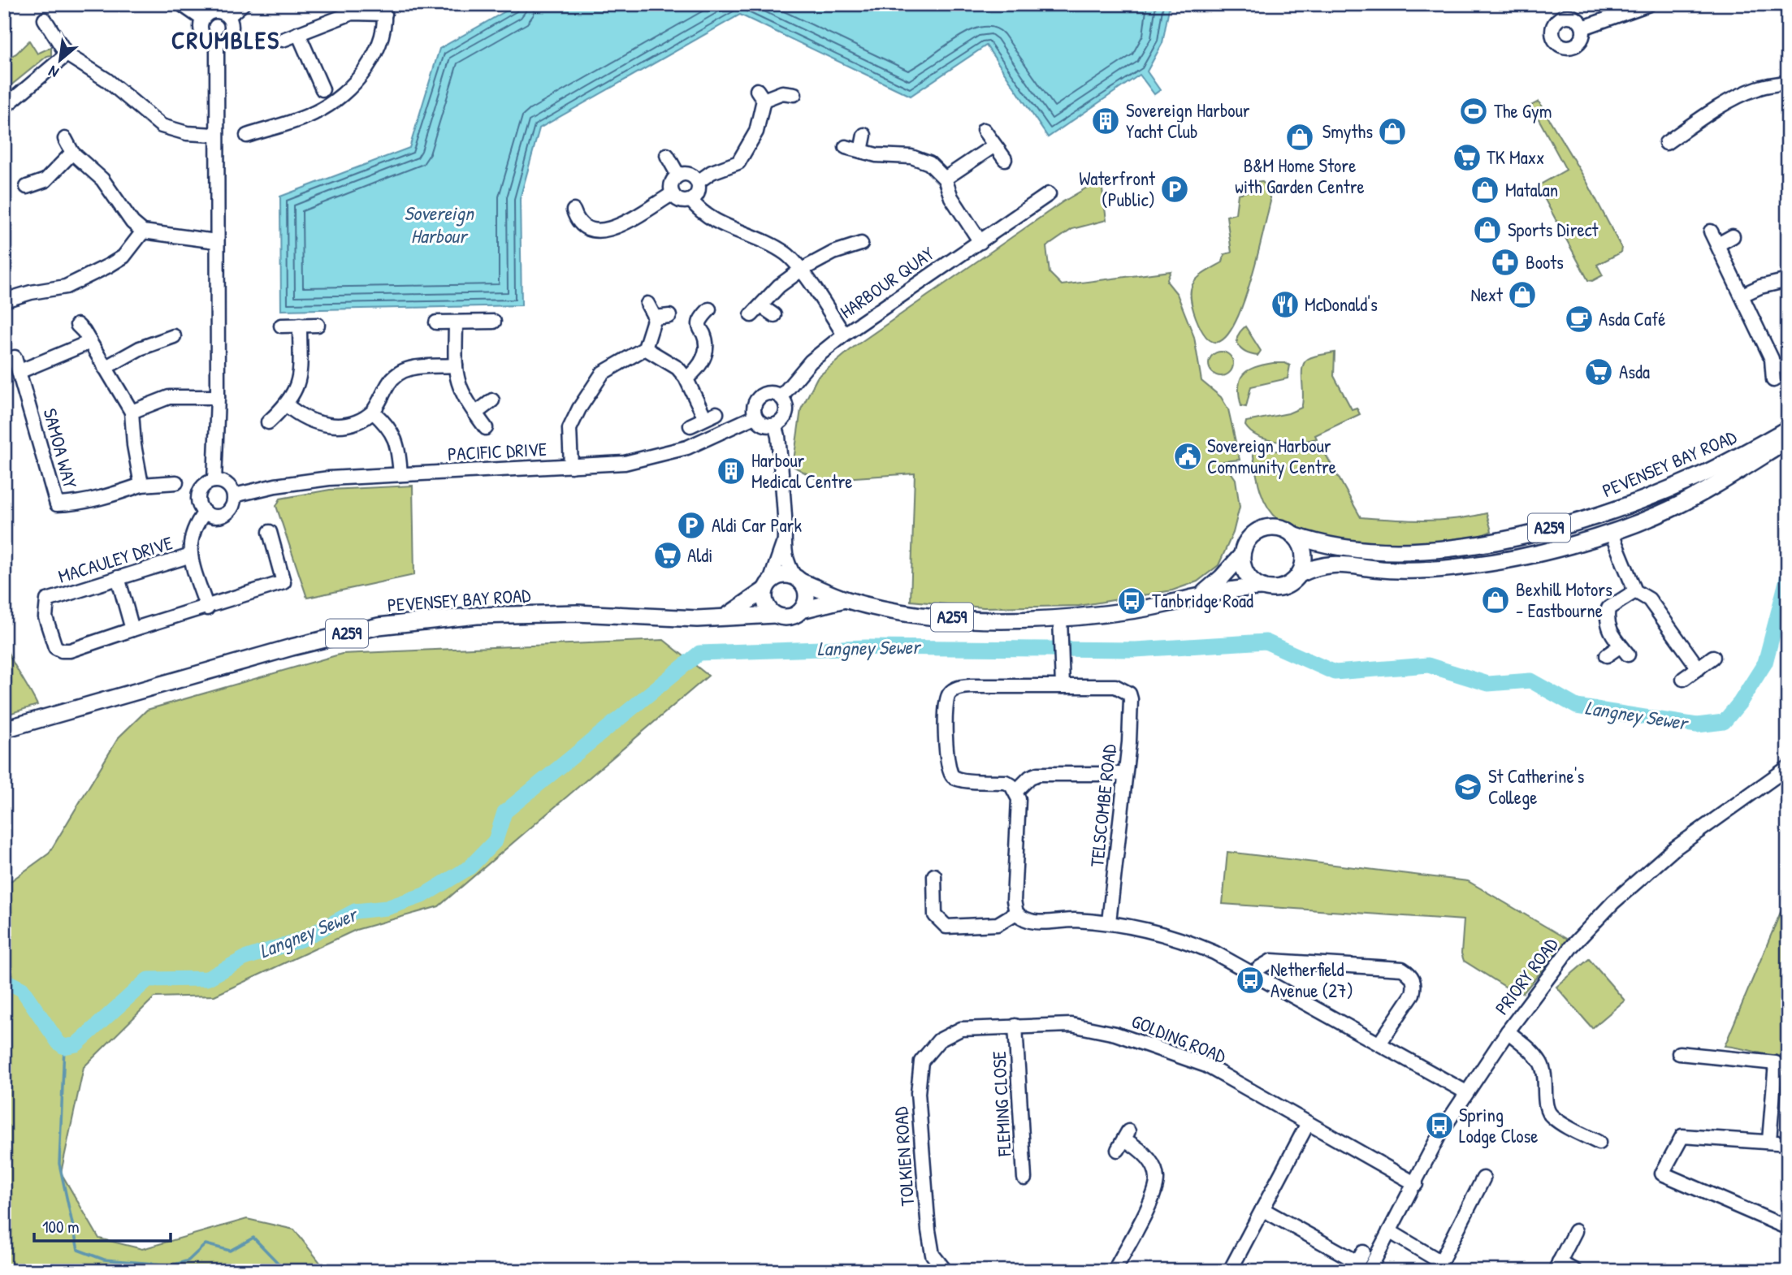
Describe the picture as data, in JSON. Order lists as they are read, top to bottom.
{
  "streets": {
    "main road": ["PEVENSEY BAY ROAD", "A259"],
    "street": [
      "HARBOUR QUAY",
      "SAMOA WAY",
      "PACIFIC DRIVE",
      "MACAULEY DRIVE",
      "TELSCOMBE ROAD",
      "PRIORY ROAD",
      "GOLDING ROAD",
      "FLEMING CLOSE",
      "TOLKIEN ROAD"
    ]
  },
  "crossings": [
    ["HARBOUR QUAY", "PACIFIC DRIVE"],
    ["PACIFIC DRIVE", "MACAULEY DRIVE"],
    ["PEVENSEY BAY ROAD", "A259"],
    ["PRIORY ROAD", "GOLDING ROAD"],
    ["GOLDING ROAD", "FLEMING CLOSE"],
    ["GOLDING ROAD", "TOLKIEN ROAD"]
  ],
  "districts": ["CRUMBLES"],
  "water": ["Sovereign Harbour", "Langney Sewer"],
  "places": {
    "sports": ["The Gym"],
    "building": ["Sovereign Harbour Yacht Club", "Harbour Medical Centre"],
    "shop": [
      "Smyths",
      "B&M Home Store with Garden Centre",
      "Matalan",
      "Sports Direct",
      "Next",
      "Bexhill Motors - Eastbourne"
    ],
    "supermarket": ["TK Maxx", "Asda", "Aldi"],
    "parking": ["Waterfront (Public)", "Aldi Car Park"],
    "pharmacy": ["Boots"],
    "restaurant": ["McDonald's"],
    "cafe": ["Asda Café"],
    "public building": ["Sovereign Harbour Community Centre"],
    "bus stop": ["Tanbridge Road", "Netherfield Avenue (27)", "Spring Lodge Close"],
    "school or university": ["St Catherine's College"]
  },
  "scale_bar": "100 m",
  "north": "bottom left"
}
